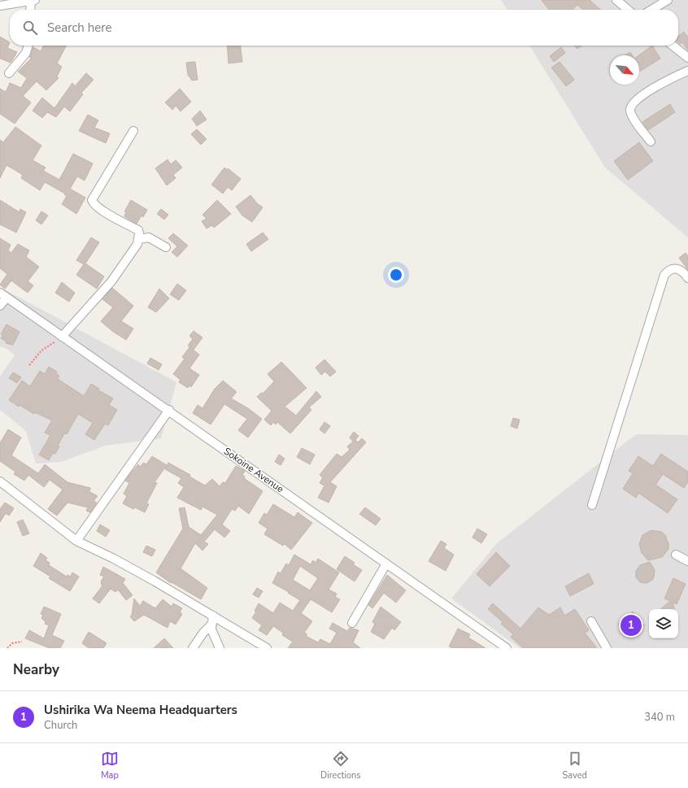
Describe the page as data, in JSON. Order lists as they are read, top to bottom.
{
  "streets": {
    "street": ["Sokoine Avenue"]
  },
  "north": "bottom right",
  "page": {
    "search": "Search here",
    "pins": "1",
    "heading": "Nearby",
    "list": [
      {
        "mark": "1",
        "name": "Ushirika Wa Neema Headquarters",
        "note": "Church",
        "value": "340 m"
      }
    ],
    "nav": ["Map", "Directions", "Saved"]
  }
}
